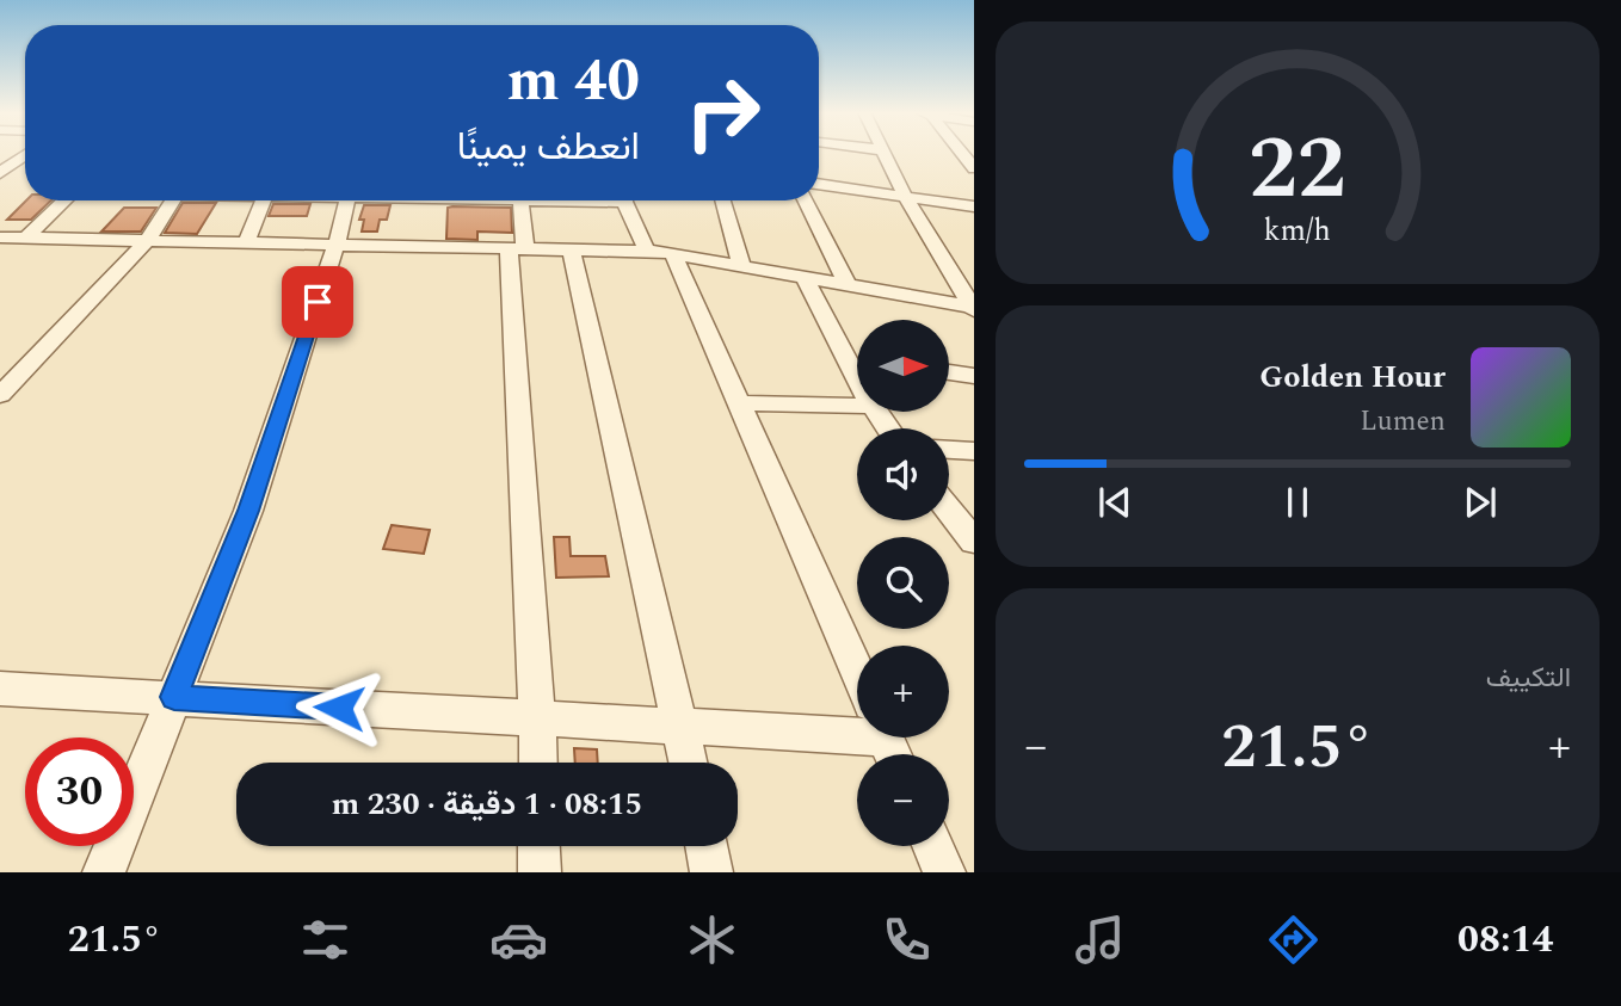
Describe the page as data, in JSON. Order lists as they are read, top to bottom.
{
  "north": "right",
  "page": {
    "turn": ["40 m", "انعطف يمينًا"],
    "map_buttons": ["+", "−"],
    "song": ["Golden Hour", "Lumen"],
    "tile": "التكييف",
    "heat": ["−", "21.5°", "+"],
    "limit": "30",
    "trip": "08:15 · 1 دقيقة · 230 m",
    "tabs": ["08:14", "21.5°"],
    "gauge": ["22", "km/h"]
  }
}
